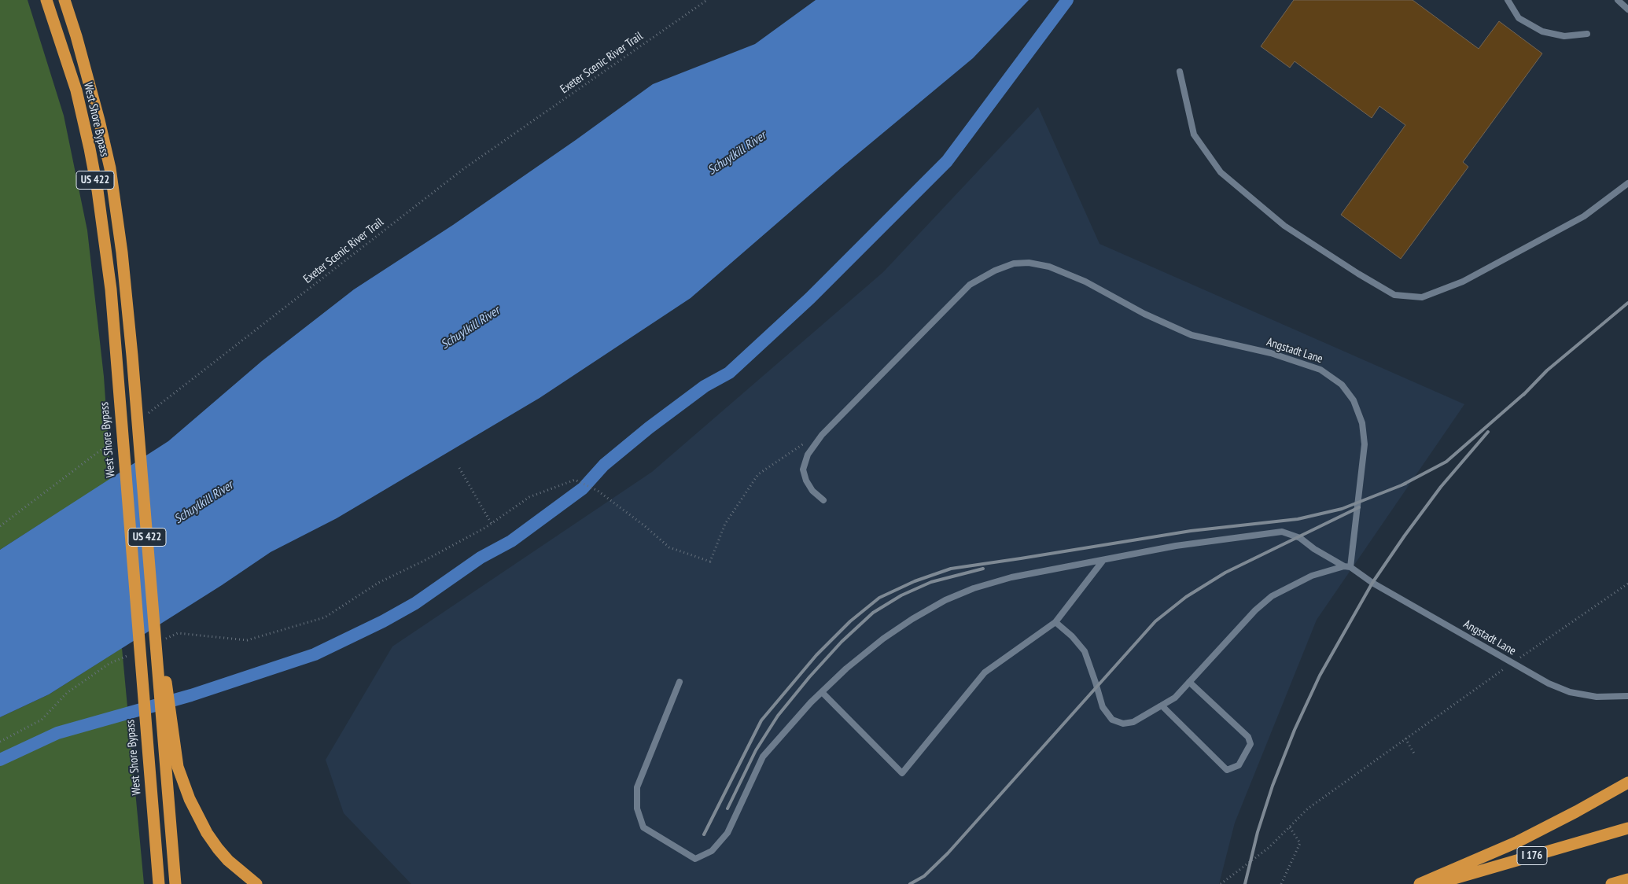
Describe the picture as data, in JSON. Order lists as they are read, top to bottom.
{
  "streets": {
    "highway": ["West Shore Bypass", "US 422", "I 176"],
    "lane": ["Angstadt Lane"],
    "path": ["Exeter Scenic River Trail"]
  },
  "water": ["Schuylkill River"]
}
